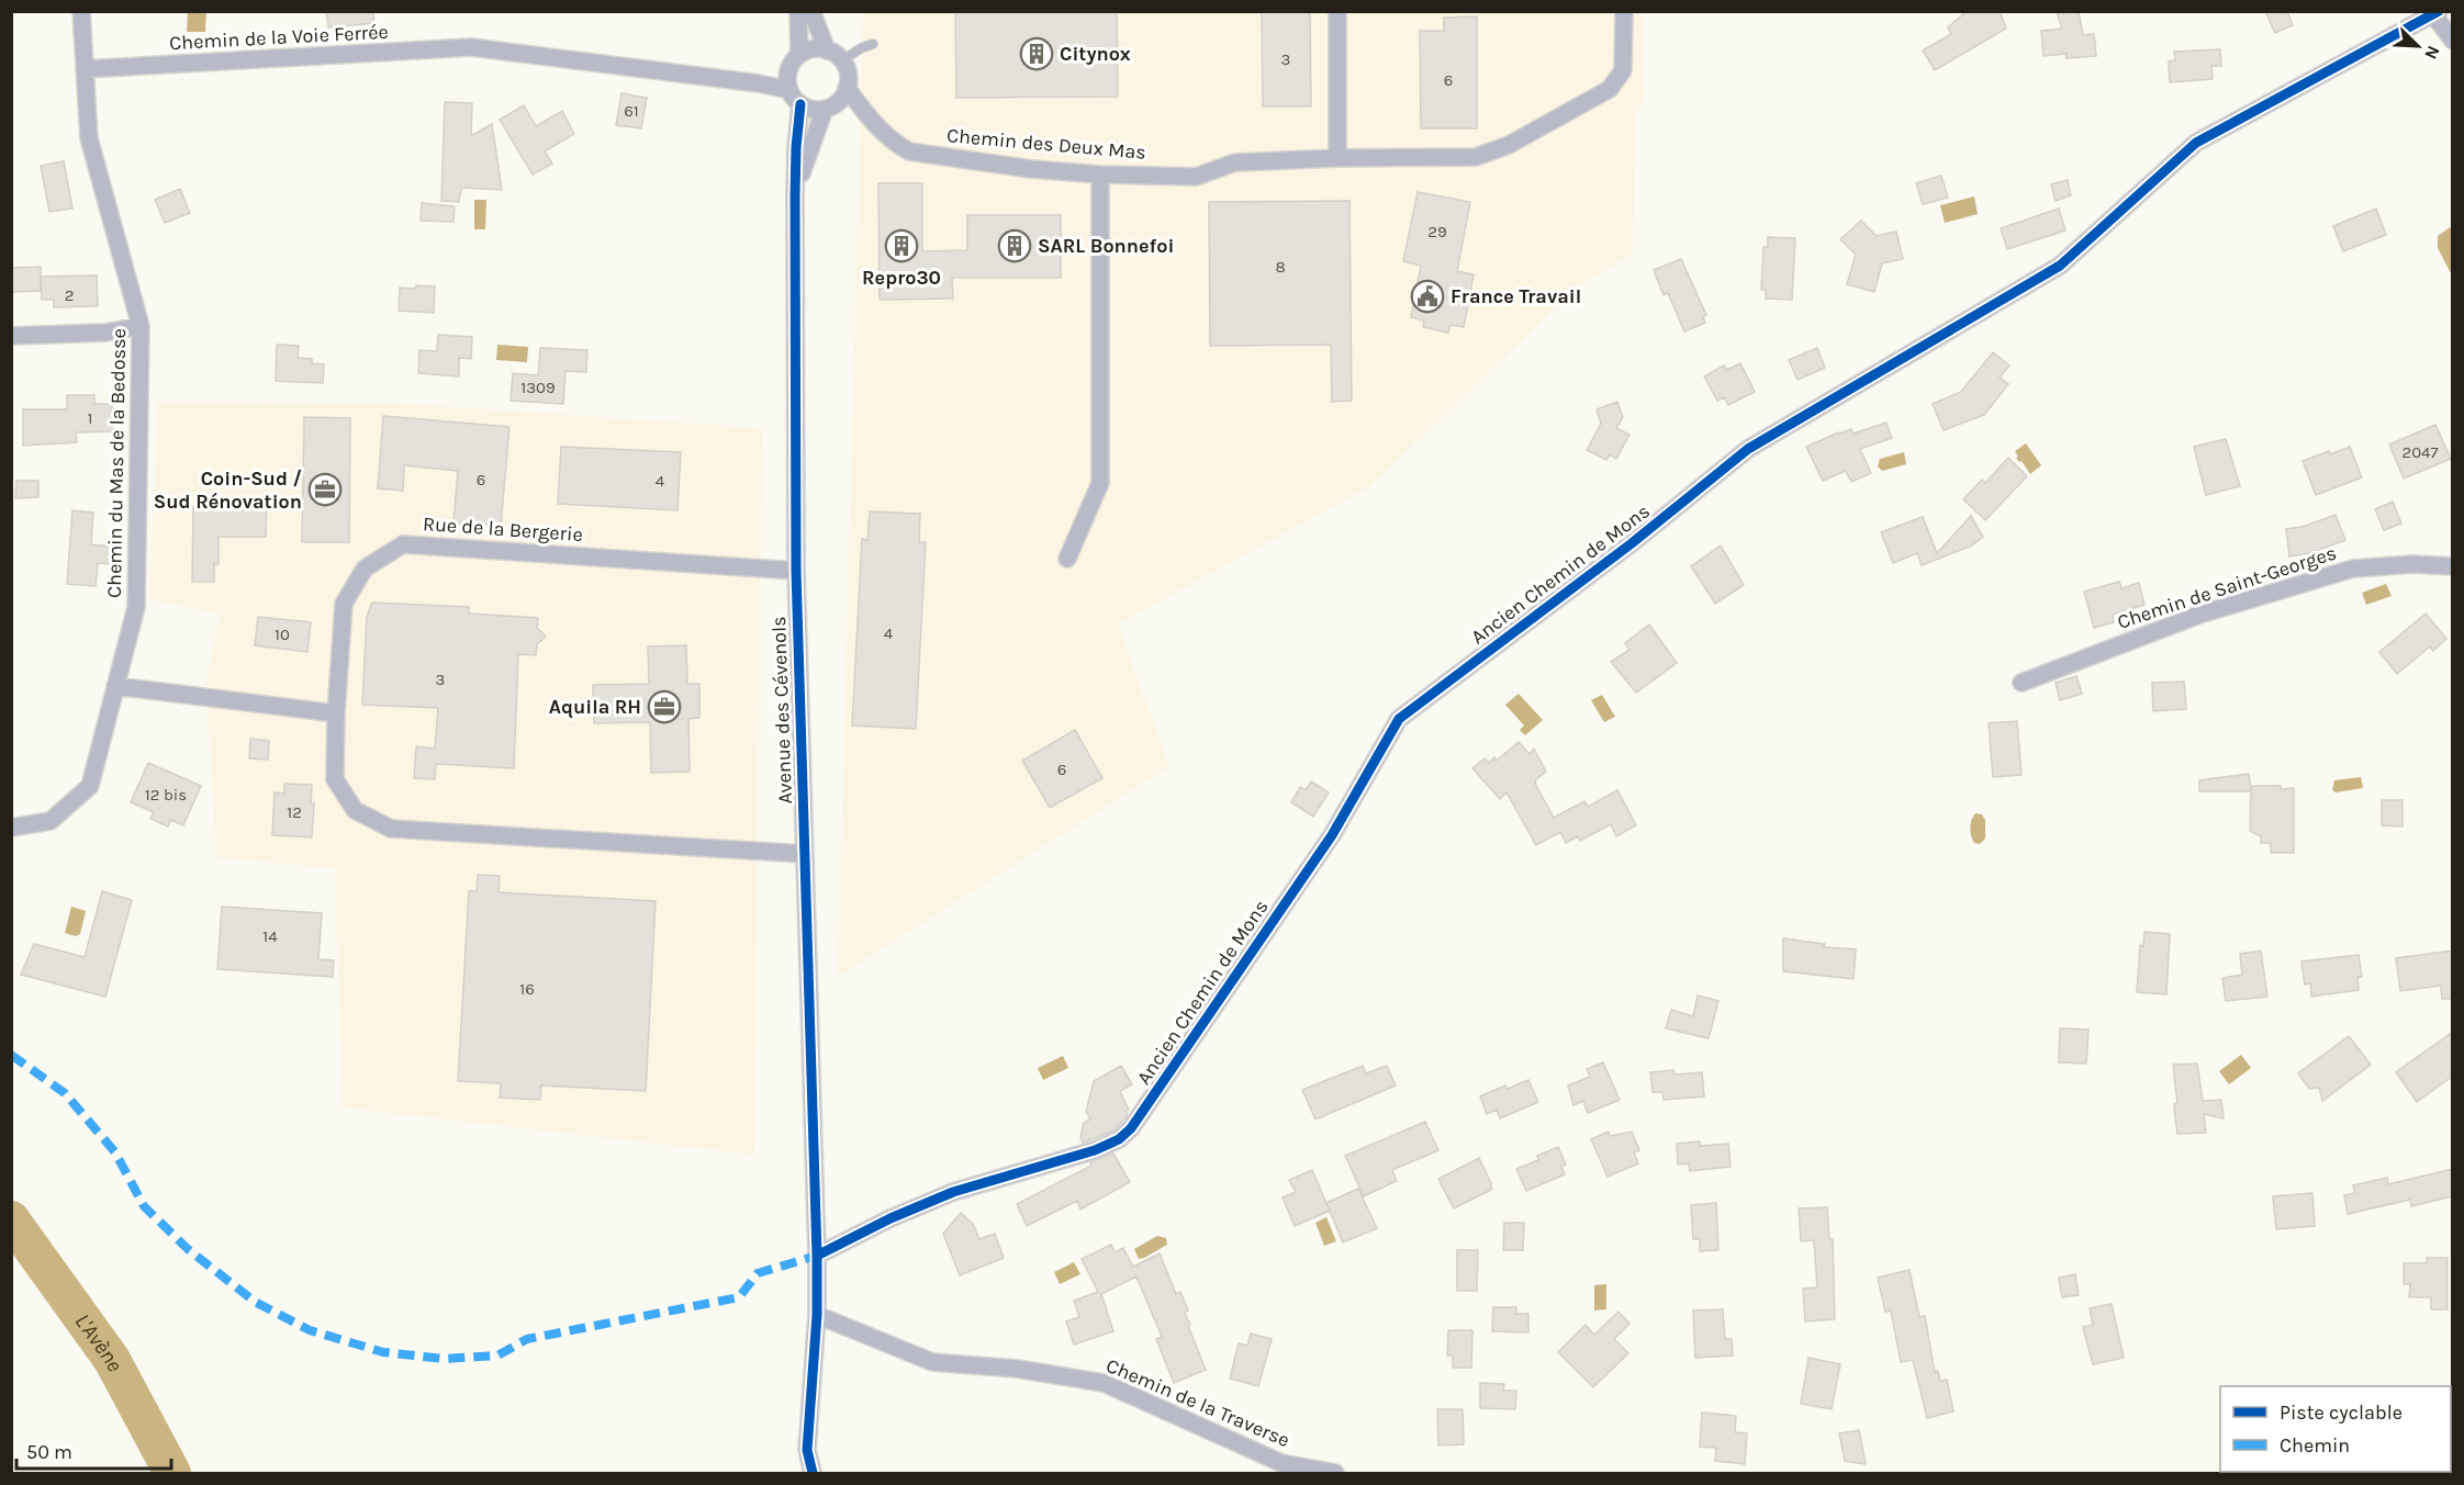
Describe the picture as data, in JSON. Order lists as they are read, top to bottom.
{
  "streets": {
    "street": [
      "Chemin de la Voie Ferrée",
      "Chemin des Deux Mas",
      "Chemin du Mas de la Bedosse",
      "Rue de la Bergerie",
      "Ancien Chemin de Mons",
      "Chemin de Saint-Georges",
      "Avenue des Cévenols",
      "Chemin de la Traverse"
    ]
  },
  "crossings": [
    ["Chemin de la Voie Ferrée", "Chemin des Deux Mas"],
    ["Chemin de la Voie Ferrée", "Chemin du Mas de la Bedosse"],
    ["Chemin de la Voie Ferrée", "Avenue des Cévenols"],
    ["Chemin des Deux Mas", "Avenue des Cévenols"],
    ["Rue de la Bergerie", "Avenue des Cévenols"],
    ["Ancien Chemin de Mons", "Avenue des Cévenols"],
    ["Avenue des Cévenols", "Chemin de la Traverse"]
  ],
  "water": ["L'Avène"],
  "places": {
    "building": ["Citynox", "Repro30", "SARL Bonnefoi"],
    "public building": ["France Travail"],
    "office": ["Coin-Sud / Sud Rénovation", "Aquila RH"]
  },
  "house_numbers": [
    "3",
    "6",
    "61",
    "29",
    "8",
    "2",
    "1309",
    "1",
    "2047",
    "6",
    "4",
    "4",
    "10",
    "3",
    "6",
    "12 bis",
    "12",
    "14",
    "16"
  ],
  "legend": ["Piste cyclable", "Chemin"],
  "scale_bar": "50 m",
  "north": "bottom right"
}
